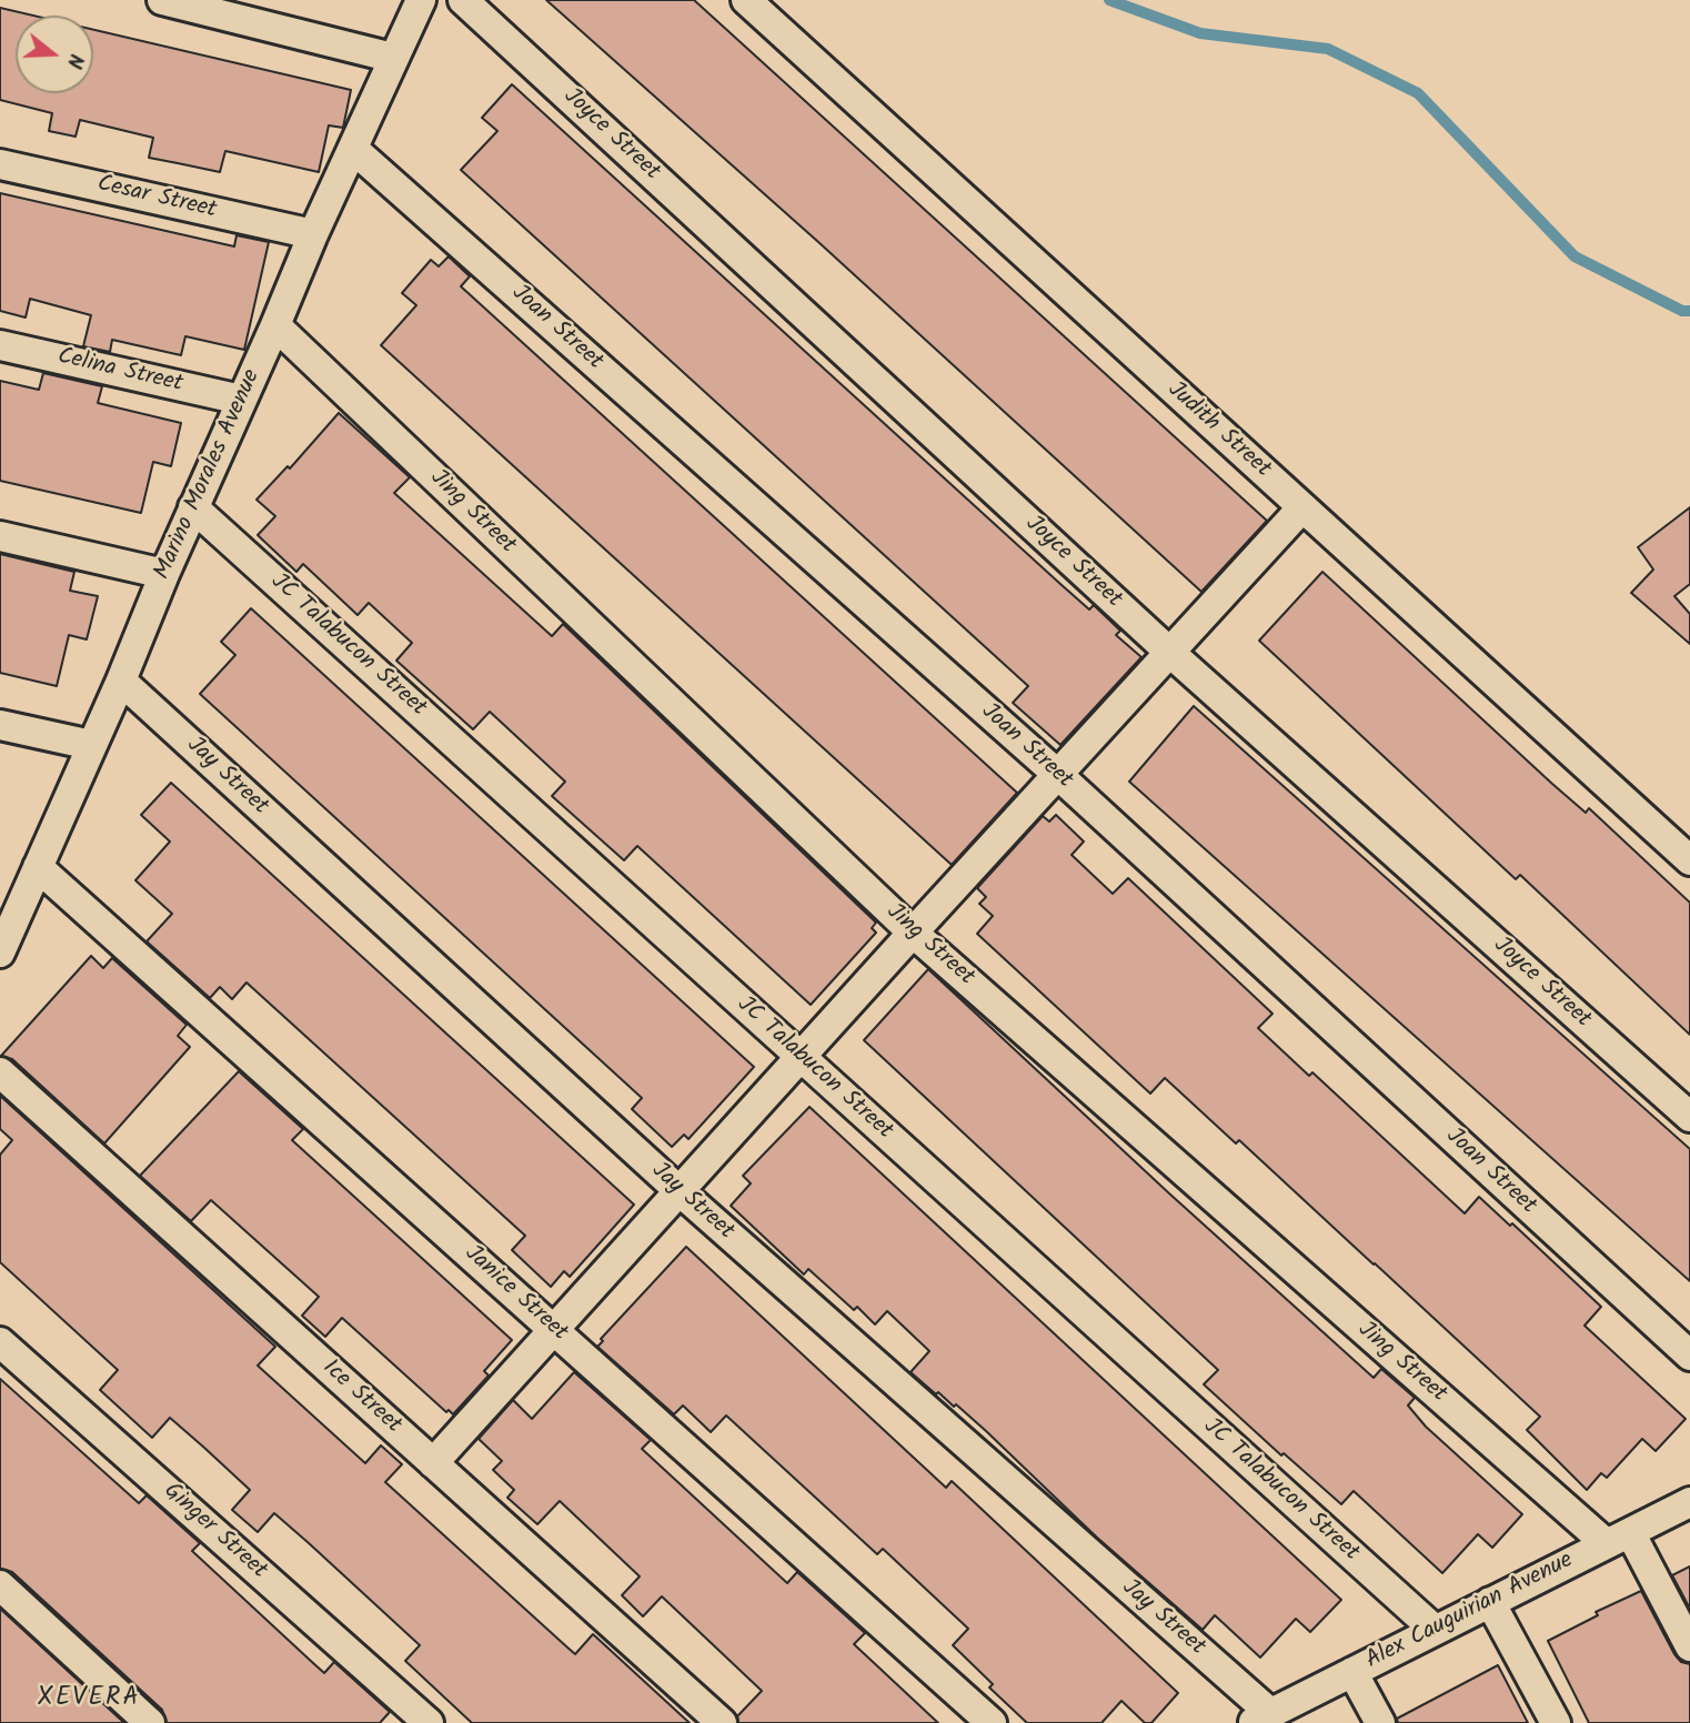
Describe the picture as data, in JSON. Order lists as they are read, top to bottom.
{
  "streets": {
    "street": [
      "Joyce Street",
      "Cesar Street",
      "Joan Street",
      "Celina Street",
      "Judith Street",
      "Marino Morales Avenue",
      "Jing Street",
      "JC Talabucon Street",
      "Jay Street",
      "Janice Street",
      "Ice Street",
      "Ginger Street",
      "Alex Cauguirian Avenue"
    ]
  },
  "crossings": [
    ["Cesar Street", "Marino Morales Avenue"],
    ["Joan Street", "Marino Morales Avenue"],
    ["Celina Street", "Marino Morales Avenue"],
    ["Marino Morales Avenue", "Jing Street"],
    ["Marino Morales Avenue", "JC Talabucon Street"],
    ["Marino Morales Avenue", "Jay Street"],
    ["Marino Morales Avenue", "Janice Street"],
    ["Jing Street", "Alex Cauguirian Avenue"],
    ["JC Talabucon Street", "Alex Cauguirian Avenue"],
    ["Jay Street", "Alex Cauguirian Avenue"]
  ],
  "districts": ["XEVERA"],
  "north": "right"
}
